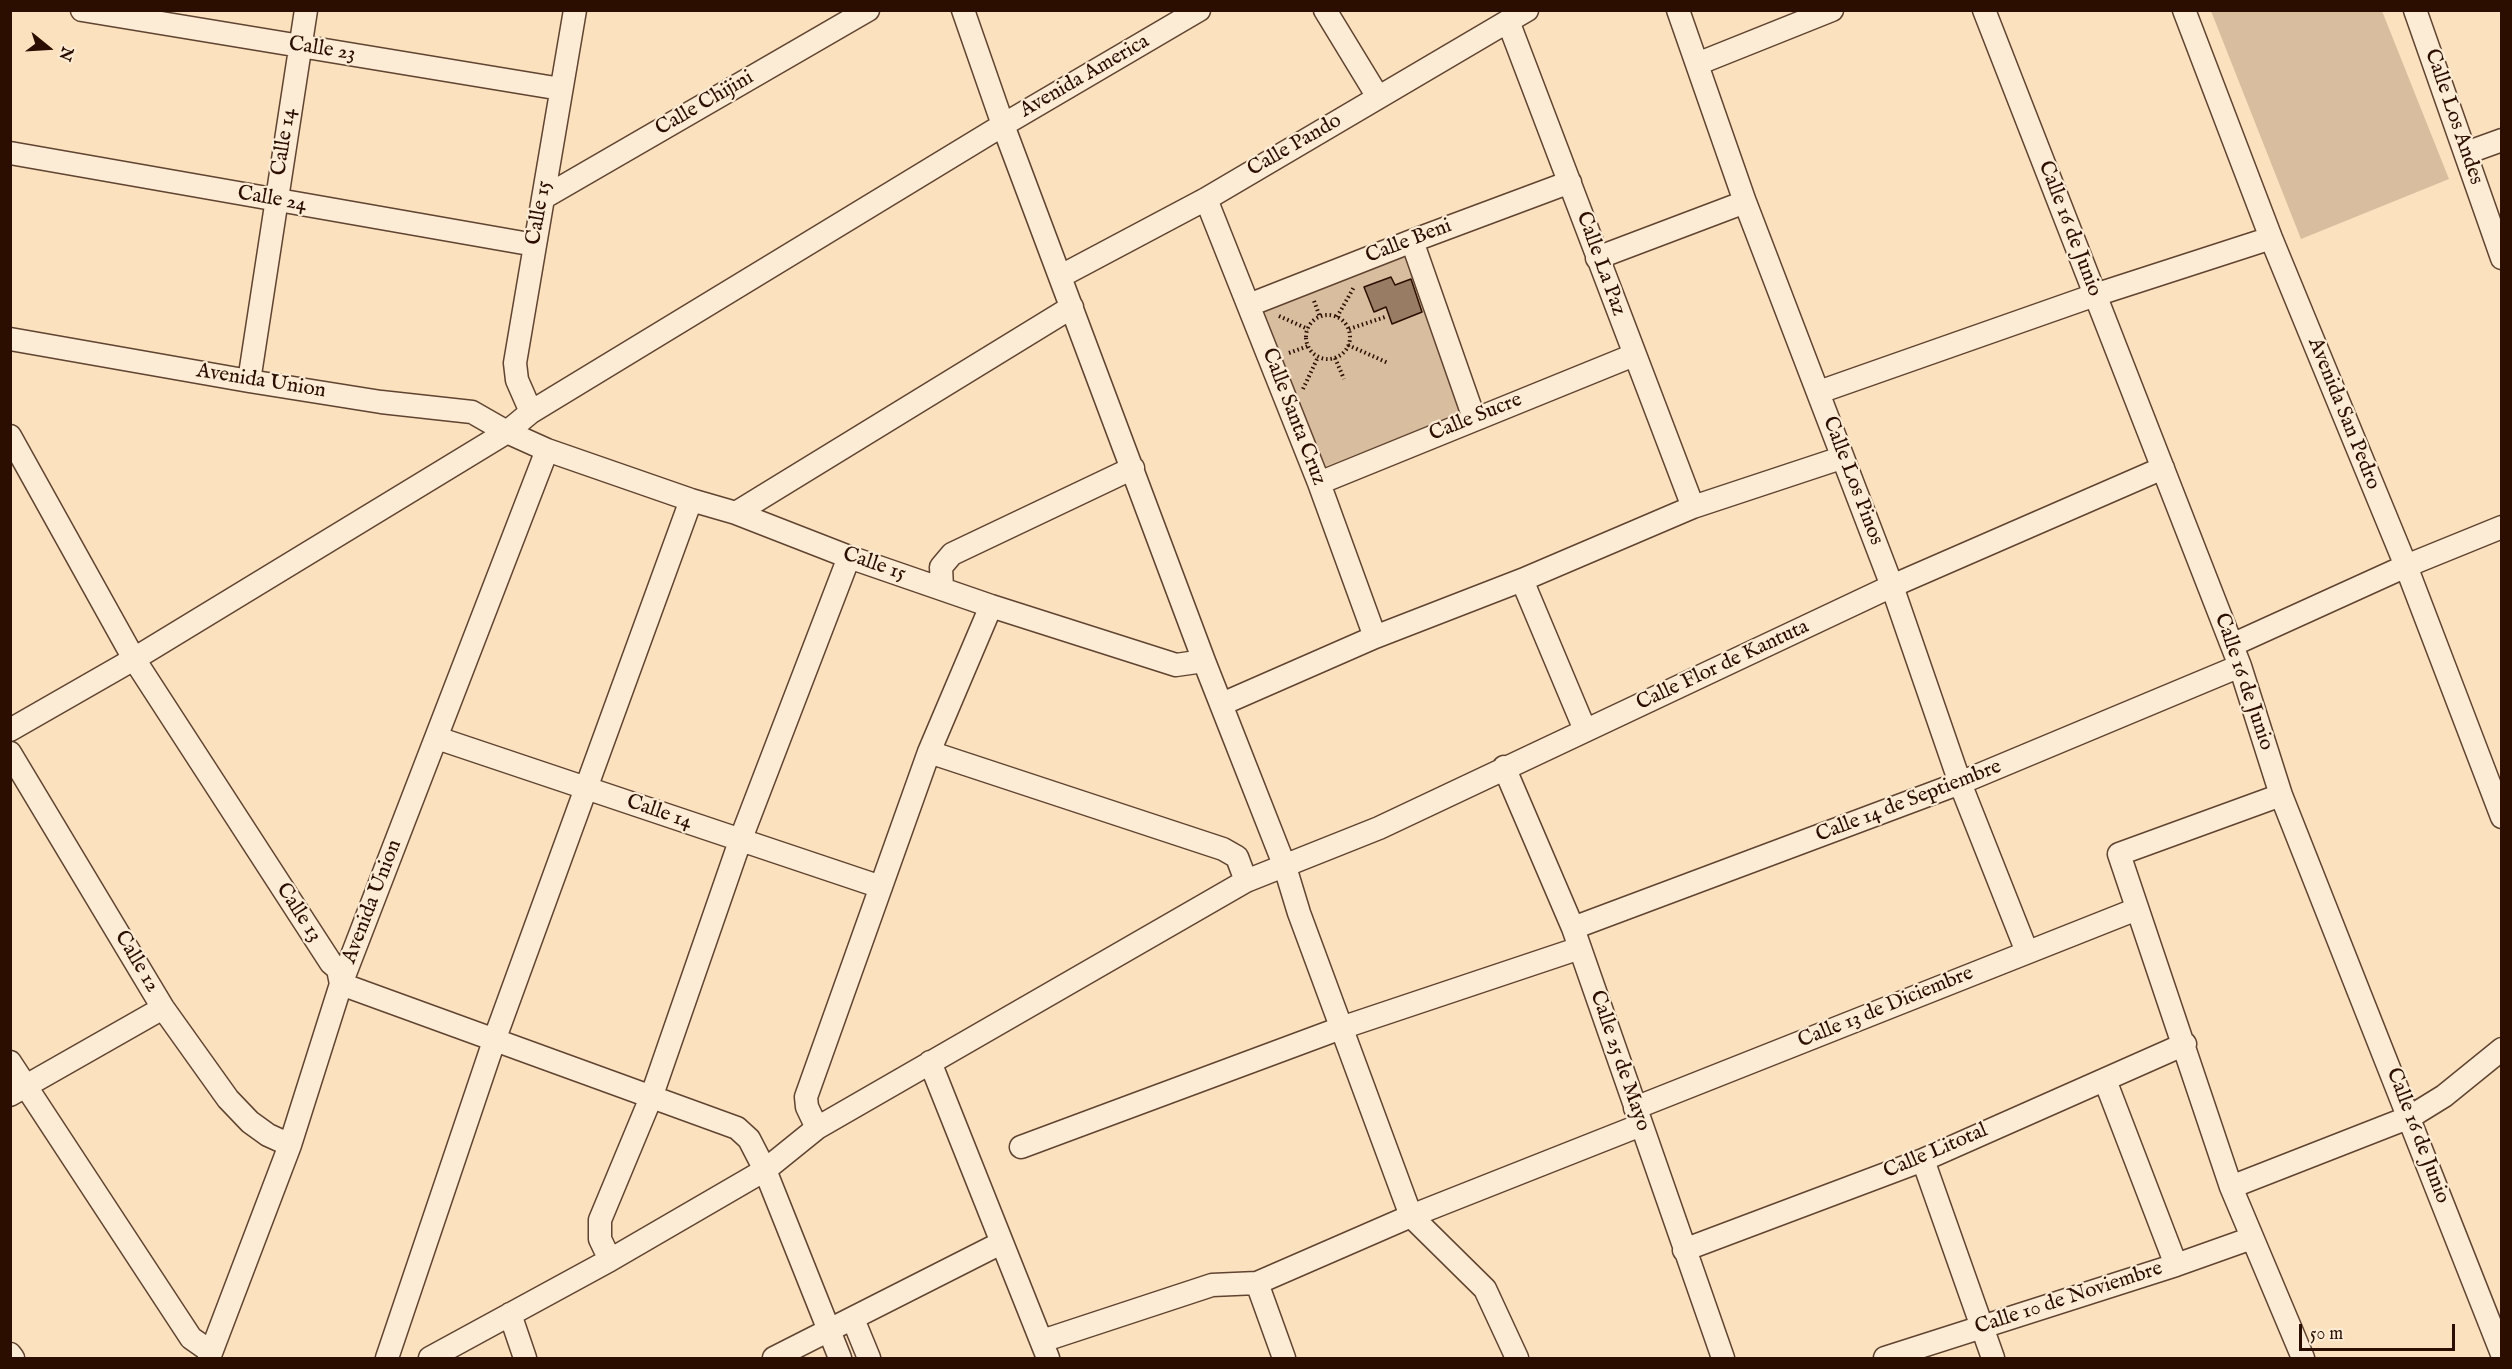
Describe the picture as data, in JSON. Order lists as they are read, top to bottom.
{
  "streets": {
    "street": [
      "Calle 23",
      "Avenida America",
      "Calle Chijini",
      "Calle Los Andes",
      "Calle 14",
      "Calle Pando",
      "Calle 24",
      "Calle 15",
      "Calle 16 de Junio",
      "Calle Beni",
      "Calle La Paz",
      "Avenida Union",
      "Avenida San Pedro",
      "Calle Santa Cruz",
      "Calle Sucre",
      "Calle Los Pinos",
      "Calle Flor de Kantuta",
      "Calle 14 de Septiembre",
      "Calle 13",
      "Calle 12",
      "Calle 13 de Diciembre",
      "Calle 25 de Mayo",
      "Calle Litotal",
      "Calle 10 de Noviembre"
    ]
  },
  "crossings": [
    ["Calle 23", "Calle 14"],
    ["Calle 23", "Calle 15"],
    ["Avenida America", "Calle 15"],
    ["Avenida America", "Avenida Union"],
    ["Avenida America", "Calle 13"],
    ["Calle Chijini", "Calle 15"],
    ["Calle 14", "Calle 24"],
    ["Calle 14", "Avenida Union"],
    ["Calle Pando", "Calle La Paz"],
    ["Calle Pando", "Calle Santa Cruz"],
    ["Calle 24", "Calle 15"],
    ["Calle 15", "Avenida Union"],
    ["Calle 16 de Junio", "Calle Flor de Kantuta"],
    ["Calle 16 de Junio", "Calle 14 de Septiembre"],
    ["Calle Beni", "Calle La Paz"],
    ["Calle Beni", "Calle Santa Cruz"],
    ["Calle La Paz", "Calle Sucre"],
    ["Avenida Union", "Calle 13"],
    ["Avenida Union", "Calle 12"],
    ["Avenida San Pedro", "Calle 14 de Septiembre"],
    ["Calle Santa Cruz", "Calle Sucre"],
    ["Calle Los Pinos", "Calle Flor de Kantuta"],
    ["Calle Los Pinos", "Calle 14 de Septiembre"],
    ["Calle Los Pinos", "Calle 13 de Diciembre"],
    ["Calle Flor de Kantuta", "Calle 25 de Mayo"],
    ["Calle 14 de Septiembre", "Calle 25 de Mayo"],
    ["Calle 13 de Diciembre", "Calle 25 de Mayo"],
    ["Calle 25 de Mayo", "Calle Litotal"]
  ],
  "scale_bar": "50 m",
  "north": "right"
}
